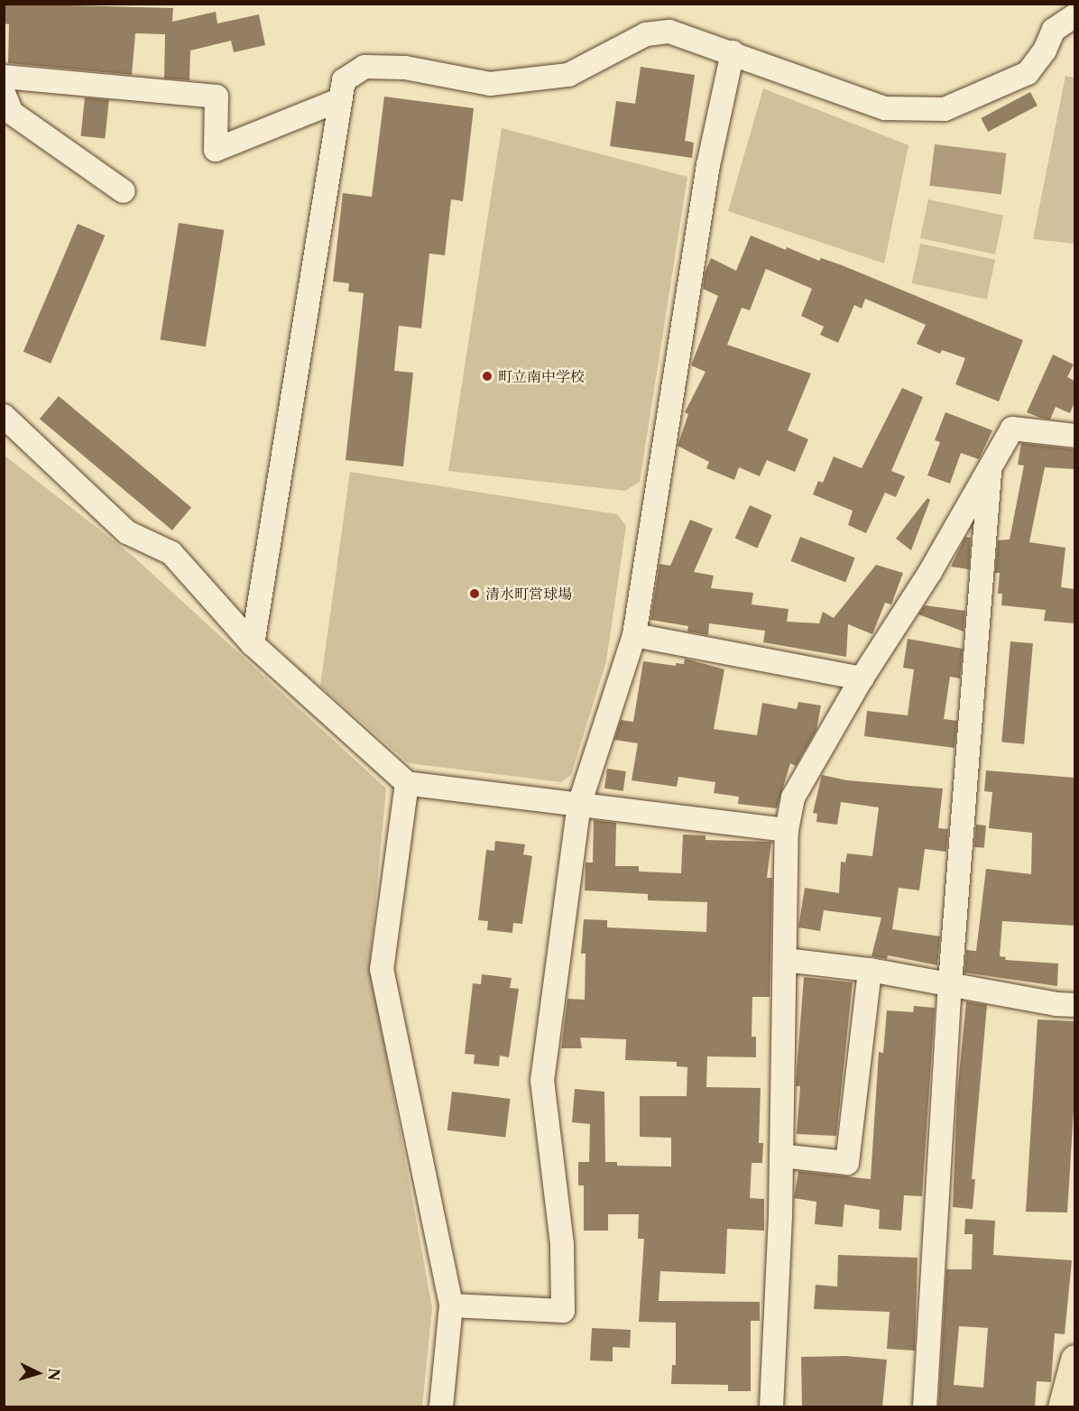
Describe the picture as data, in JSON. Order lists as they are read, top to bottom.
{
  "places": ["町立南中学校", "清水町営球場"],
  "north": "right"
}
